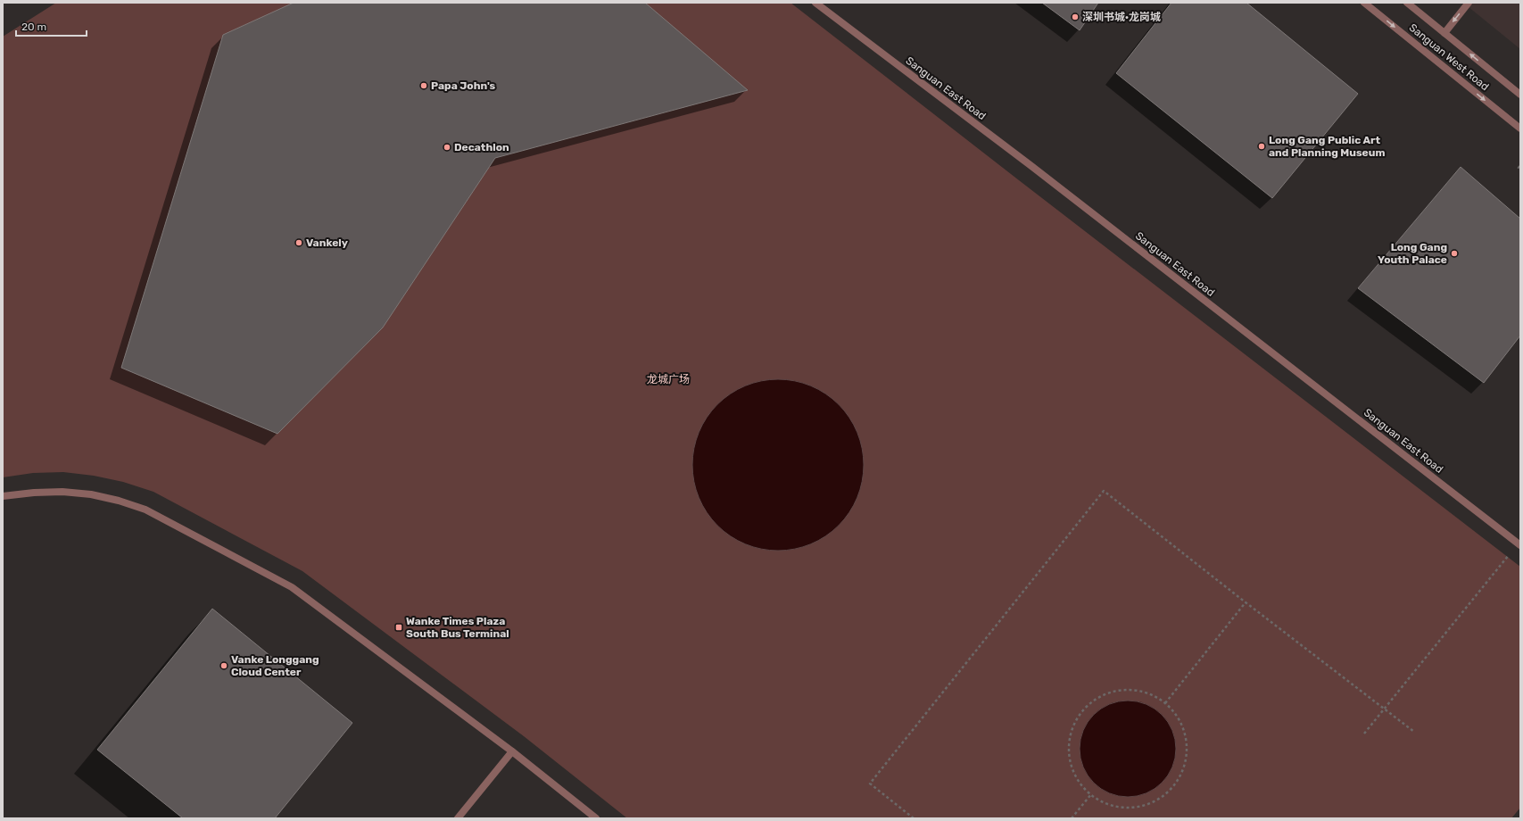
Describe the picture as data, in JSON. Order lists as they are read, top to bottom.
{
  "streets": {
    "street": ["Sanguan West Road", "Sanguan East Road"]
  },
  "parks": ["龙城广场"],
  "places": {
    "other": [
      "深圳书城·龙岗城",
      "Papa John's",
      "Long Gang Public Art and Planning Museum",
      "Decathlon",
      "Vankely",
      "Long Gang Youth Palace",
      "Vanke Longgang Cloud Center"
    ],
    "transit": ["Wanke Times Plaza South Bus Terminal"]
  },
  "scale_bar": "20 m"
}
